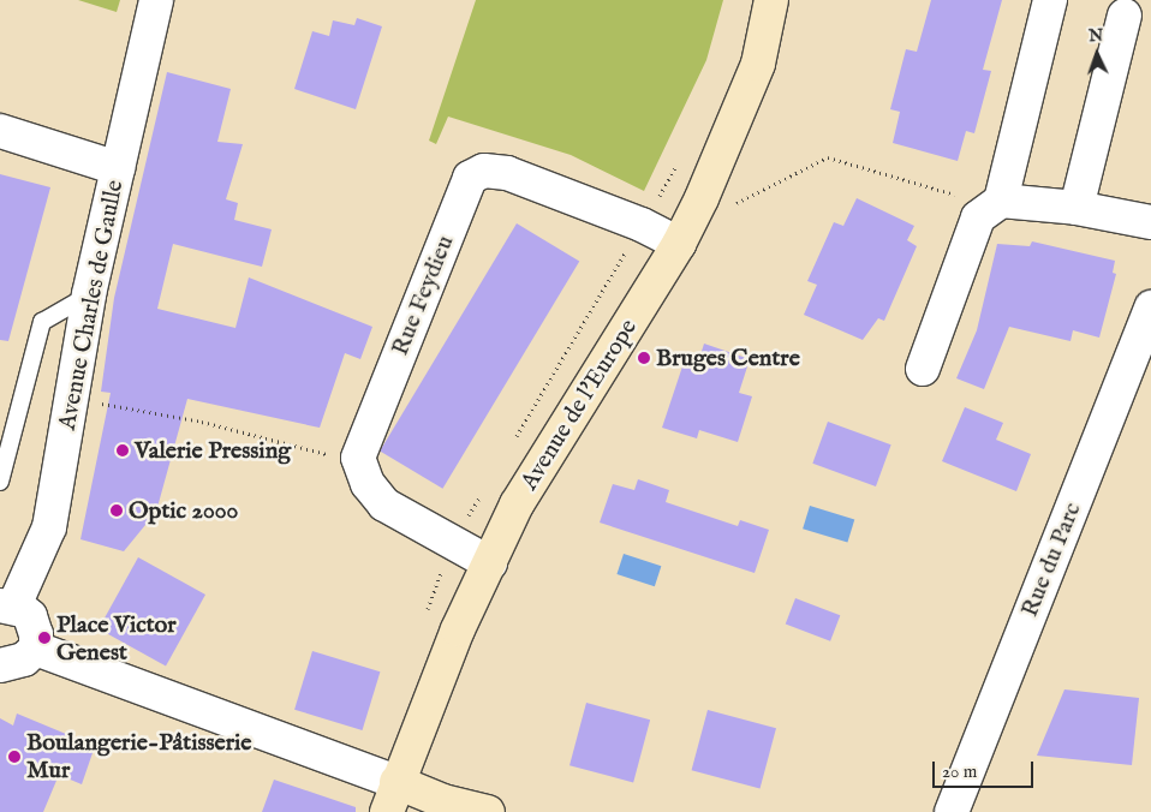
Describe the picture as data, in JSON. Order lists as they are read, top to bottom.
{
  "streets": {
    "main road": ["Avenue de l'Europe"],
    "street": ["Rue Feydieu", "Avenue Charles de Gaulle", "Rue du Parc"]
  },
  "crossings": [
    ["Rue Feydieu", "Avenue de l'Europe"]
  ],
  "places": [
    "Bruges Centre",
    "Valerie Pressing",
    "Optic 2000",
    "Place Victor Genest",
    "Boulangerie-Pâtisserie Mur"
  ],
  "scale_bar": "20 m",
  "north": "top"
}
